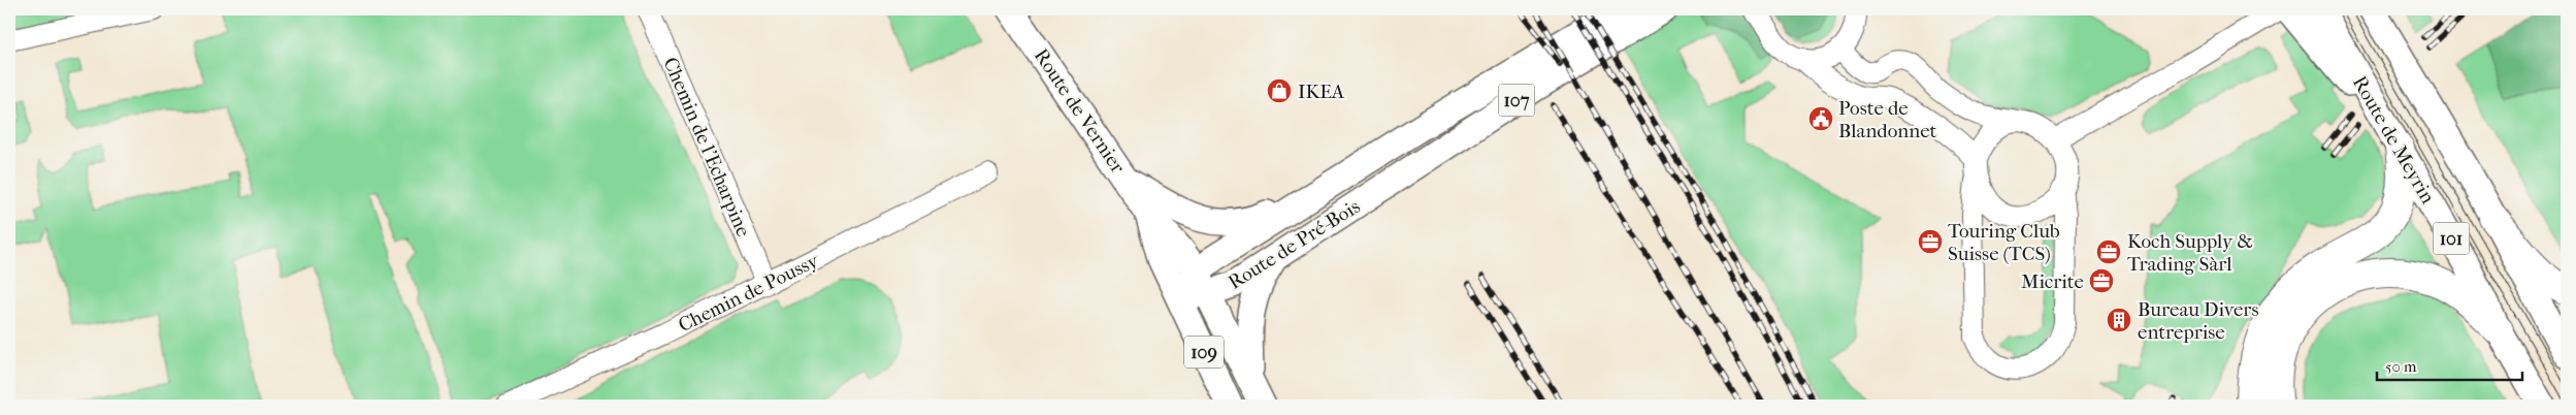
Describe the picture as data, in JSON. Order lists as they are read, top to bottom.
{
  "streets": {
    "main road": [
      "107",
      "Route de Vernier",
      "Route de Meyrin",
      "101",
      "Route de Pré-Bois",
      "109"
    ],
    "street": ["Chemin de l'Echarpine", "Chemin de Poussy"]
  },
  "crossings": [
    ["Route de Vernier", "Route de Pré-Bois"],
    ["Chemin de l'Echarpine", "Chemin de Poussy"]
  ],
  "places": {
    "shop": ["IKEA"],
    "public building": ["Poste de Blandonnet"],
    "office": ["Touring Club Suisse (TCS)", "Koch Supply & Trading Sàrl", "Micrite"],
    "building": ["Bureau Divers entreprise"]
  },
  "scale_bar": "50 m"
}
